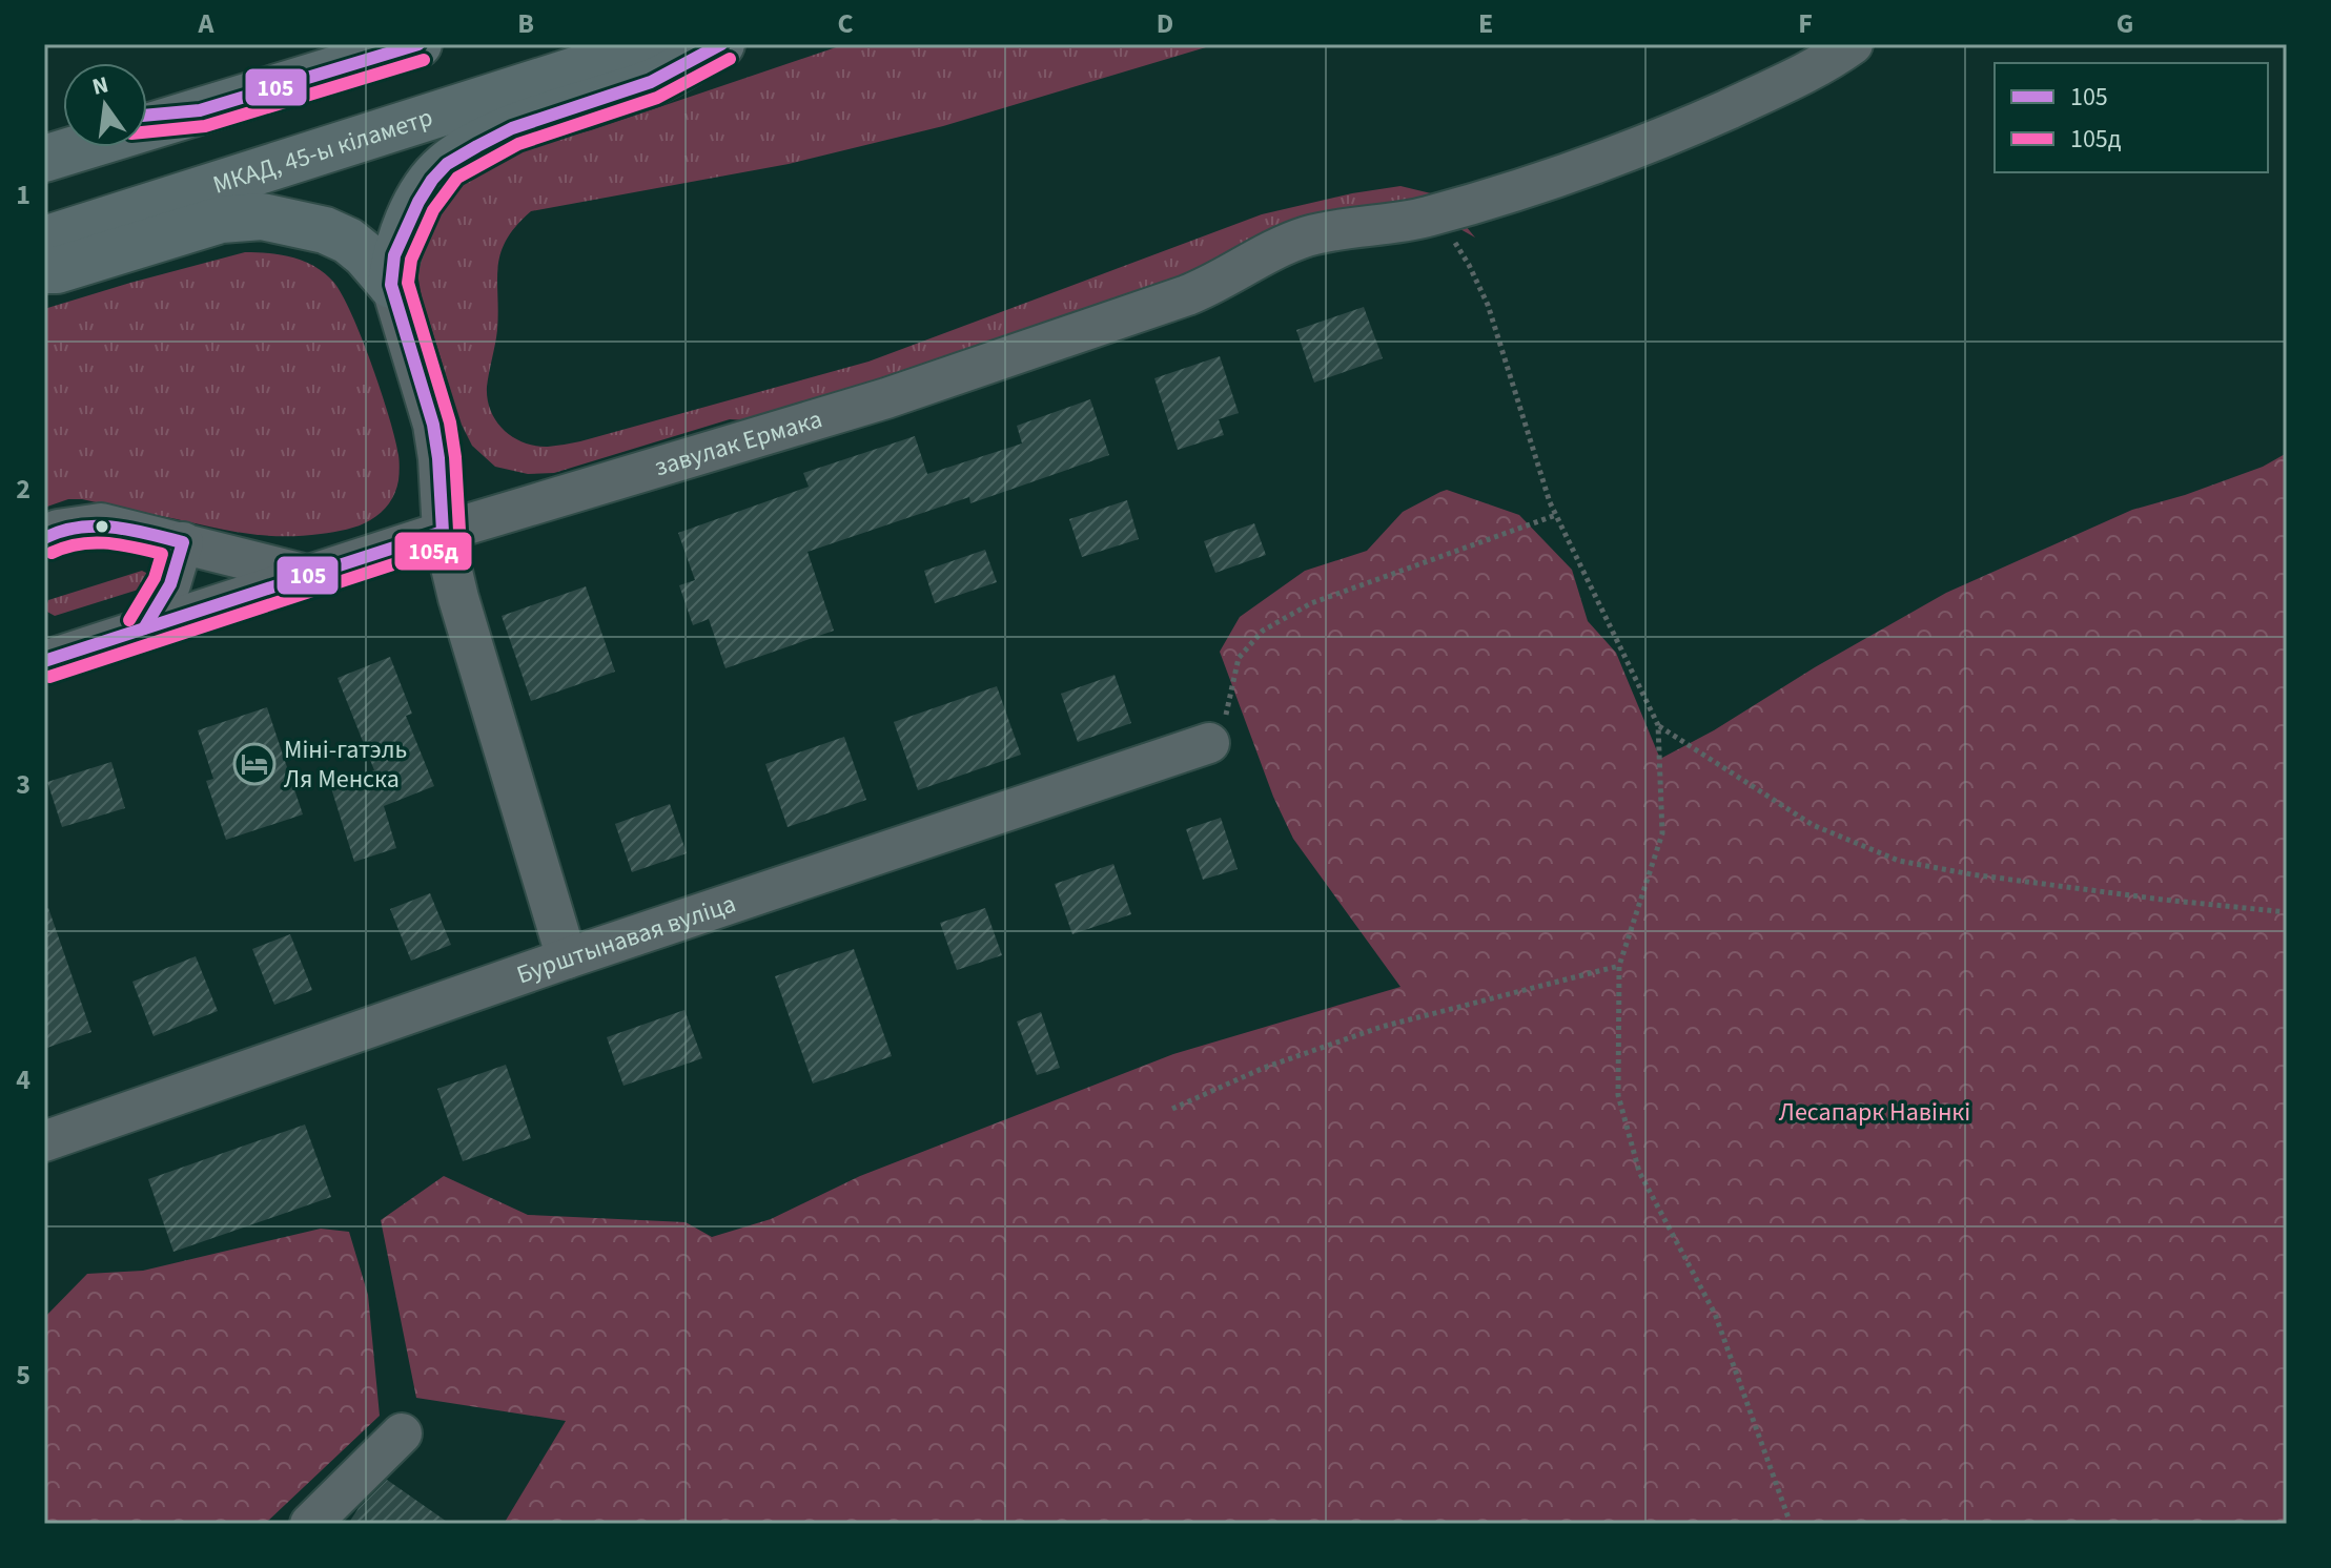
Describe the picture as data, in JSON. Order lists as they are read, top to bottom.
{
  "streets": {
    "highway": ["МКАД, 45-ы кіламетр"],
    "street": ["завулак Ермака", "Бурштынавая вуліца"]
  },
  "parks": ["Лесапарк Навінкі"],
  "places": {
    "hotel": ["Міні-гатэль Ля Менска"]
  },
  "lines": ["transit line 105", "transit line 105д"],
  "legend": ["105", "105д"],
  "north": "top",
  "grid": {
    "columns": [
      "A",
      "B",
      "C",
      "D",
      "E",
      "F",
      "G"
    ],
    "rows": [
      "1",
      "2",
      "3",
      "4",
      "5"
    ]
  }
}
